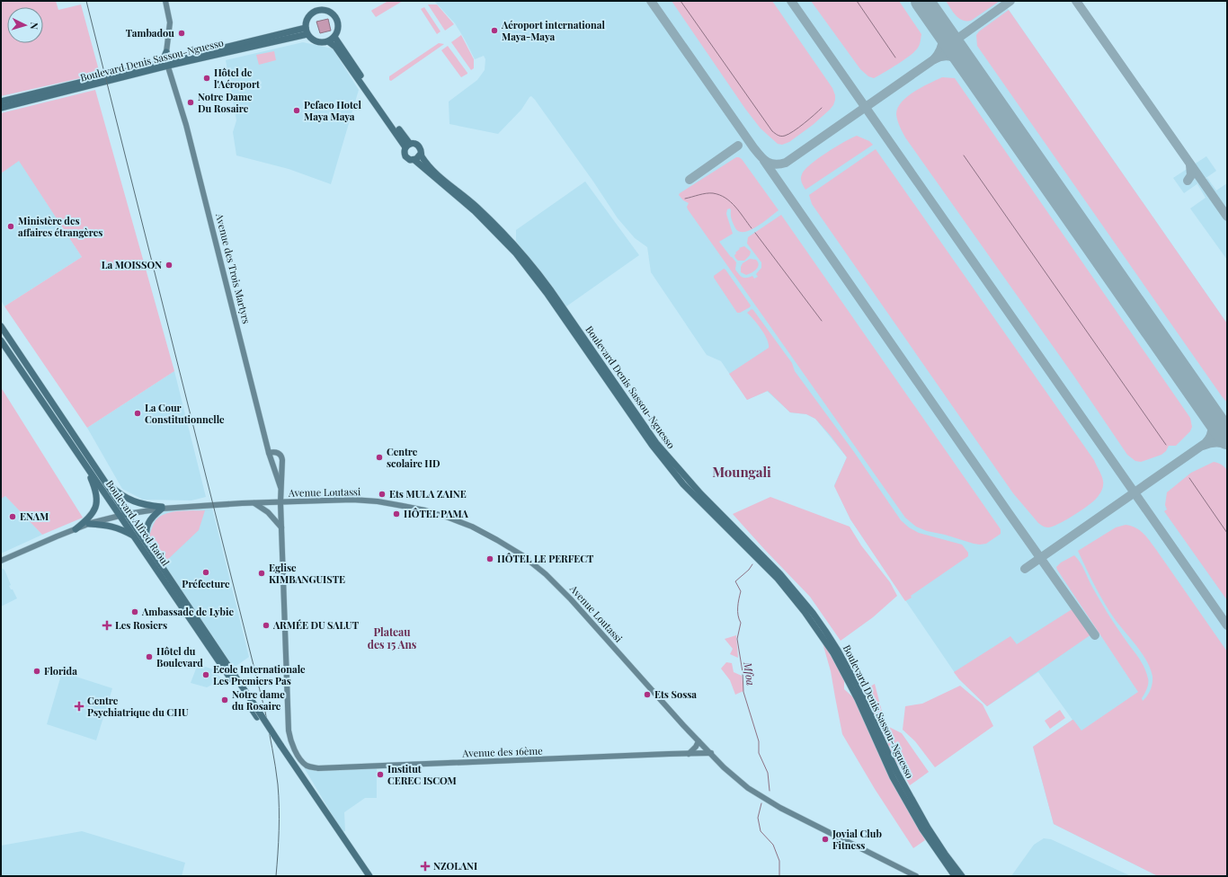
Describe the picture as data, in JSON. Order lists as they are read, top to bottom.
{
  "streets": {
    "main road": [
      "Boulevard Denis Sassou-Nguesso",
      "Avenue des Trois Martyrs",
      "Avenue Loutassi",
      "Boulevard Alfred Raôul",
      "Avenue des 16ème"
    ]
  },
  "crossings": [
    ["Boulevard Denis Sassou-Nguesso", "Avenue des Trois Martyrs"],
    ["Avenue des Trois Martyrs", "Avenue Loutassi"],
    ["Avenue des Trois Martyrs", "Avenue des 16ème"],
    ["Avenue Loutassi", "Boulevard Alfred Raôul"],
    ["Avenue Loutassi", "Avenue des 16ème"]
  ],
  "districts": ["Moungali", "Plateau des 15 Ans"],
  "water": ["Mfoa"],
  "places": {
    "other": [
      "Aéroport international Maya-Maya",
      "Tambadou",
      "Hôtel de l'Aéroport",
      "Notre Dame Du Rosaire",
      "Pefaco Hotel Maya Maya",
      "Ministère des affaires étrangères",
      "La MOISSON",
      "La Cour Constitutionnelle",
      "Centre scolaire HD",
      "Ets MULA ZAINE",
      "HÔTEL PAMA",
      "ENAM",
      "HÔTEL LE PERFECT",
      "Préfecture",
      "Eglise KIMBANGUISTE",
      "Ambassade de Lybie",
      "ARMÉE DU SALUT",
      "Hôtel du Boulevard",
      "Florida",
      "Ecole Internationale Les Premiers Pas",
      "Ets Sossa",
      "Notre dame du Rosaire",
      "Institut CEREC ISCOM",
      "Jovial Club Fitness"
    ],
    "health": ["Les Rosiers", "Centre Psychiatrique du CHU", "NZOLANI"]
  },
  "north": "right"
}
